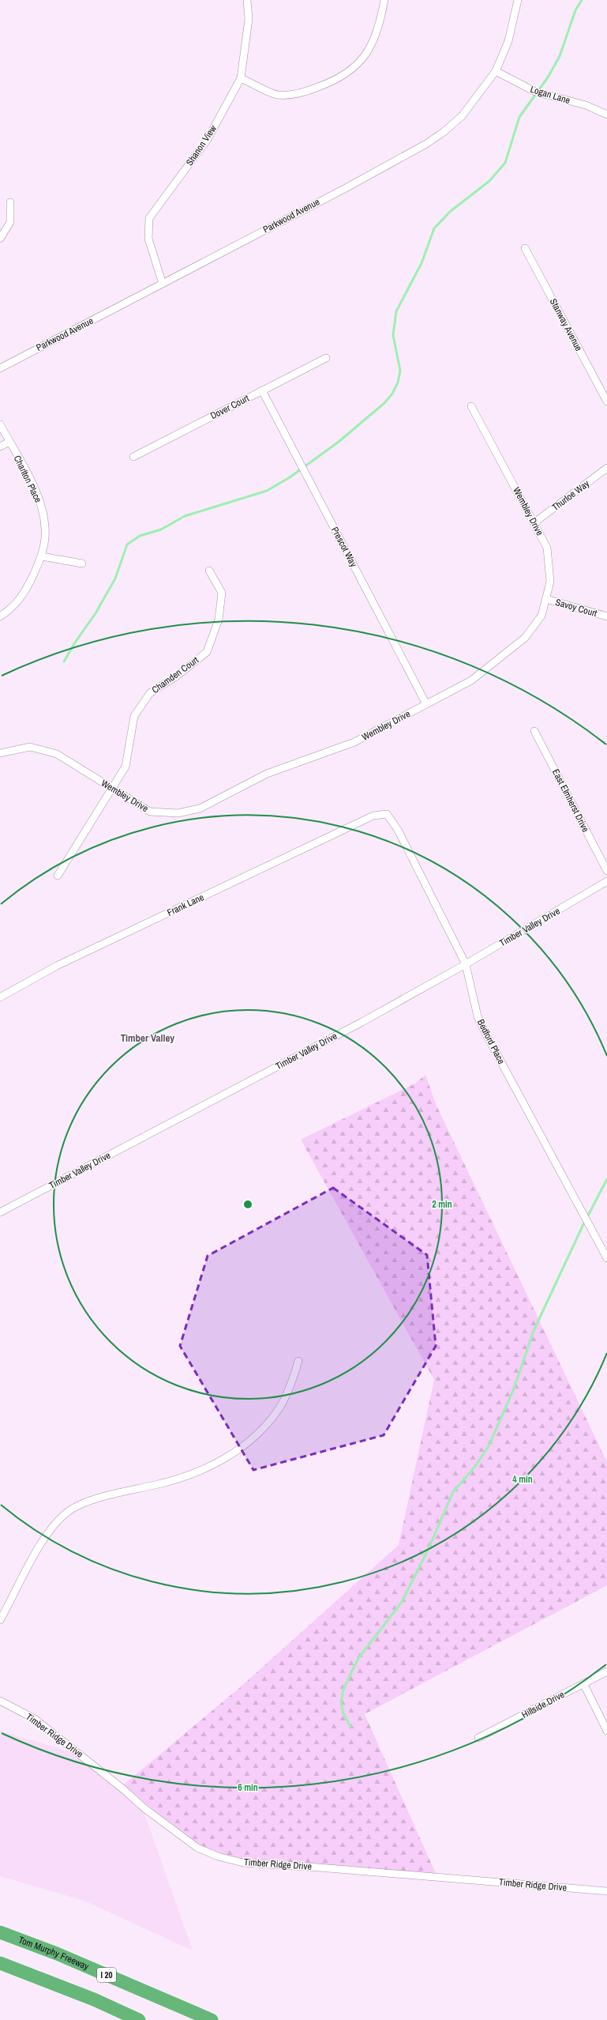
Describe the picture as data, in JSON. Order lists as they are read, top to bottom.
{
  "streets": {
    "highway": ["Tom Murphy Freeway", "I 20"],
    "street": [
      "Logan Lane",
      "Shanon View",
      "Parkwood Avenue",
      "Stanway Avenue",
      "Dover Court",
      "Charlton Place",
      "Thurloe Way",
      "Wembley Drive",
      "Prescot Way",
      "Savoy Court",
      "Chamden Court",
      "East Elmherst Drive",
      "Frank Lane",
      "Timber Valley Drive",
      "Bedford Place",
      "Hillside Drive",
      "Timber Ridge Drive"
    ]
  },
  "crossings": [
    ["Logan Lane", "Parkwood Avenue"],
    ["Shanon View", "Parkwood Avenue"],
    ["Dover Court", "Prescot Way"],
    ["Thurloe Way", "Wembley Drive"],
    ["Wembley Drive", "Prescot Way"],
    ["Wembley Drive", "Savoy Court"],
    ["Wembley Drive", "Chamden Court"],
    ["Frank Lane", "Bedford Place"],
    ["Timber Valley Drive", "Bedford Place"]
  ],
  "districts": ["Timber Valley"],
  "rings": ["2 min", "4 min", "6 min"]
}
